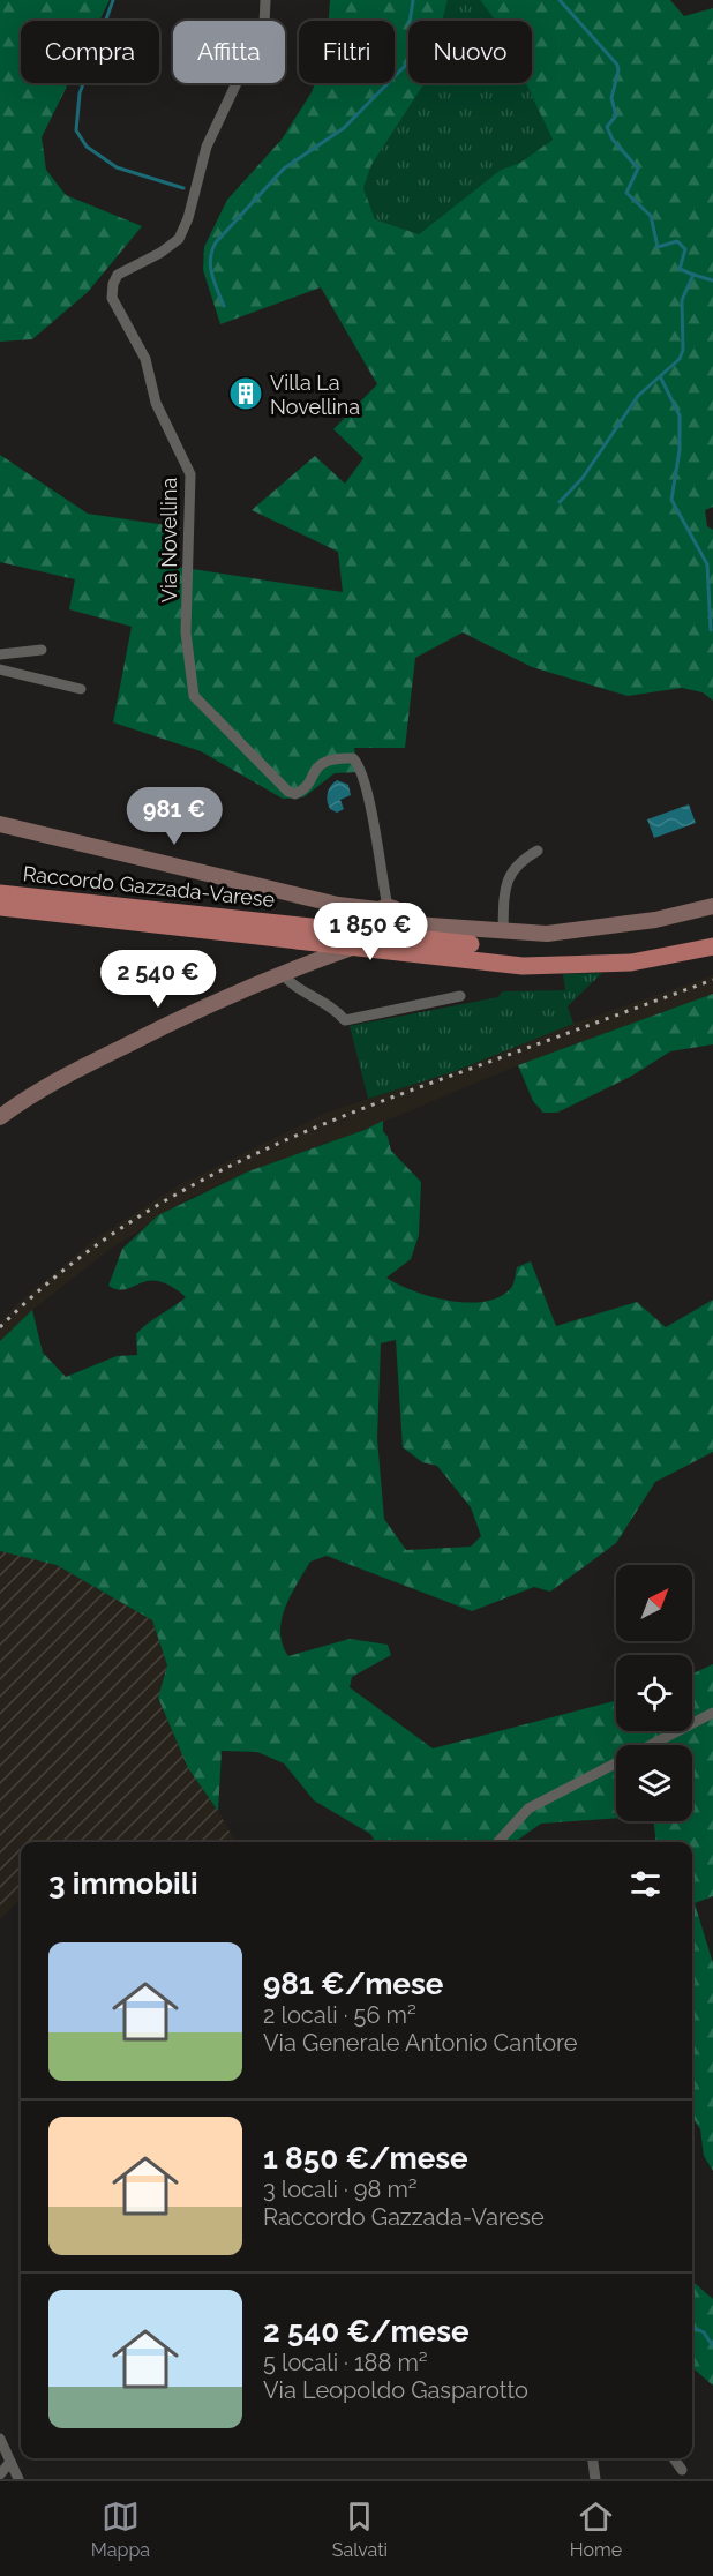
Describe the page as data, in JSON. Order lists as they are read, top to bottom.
{
  "streets": {
    "highway": ["Raccordo Gazzada-Varese"],
    "street": ["Via Novellina"]
  },
  "places": {
    "building": ["Villa La Novellina"]
  },
  "north": "top right",
  "page": {
    "chip": [
      "Compra",
      "Affitta",
      "Filtri",
      "Nuovo"
    ],
    "price": ["981 €", "1 850 €", "2 540 €"],
    "heading": "3 immobili",
    "list": [
      {
        "name": "981 €/mese",
        "note": "2 locali · 56 m² · Via Generale Antonio Cantore"
      },
      {
        "name": "1 850 €/mese",
        "note": "3 locali · 98 m² · Raccordo Gazzada-Varese"
      },
      {
        "name": "2 540 €/mese",
        "note": "5 locali · 188 m² · Via Leopoldo Gasparotto"
      }
    ],
    "tabs": ["Mappa", "Salvati", "Home"]
  }
}
